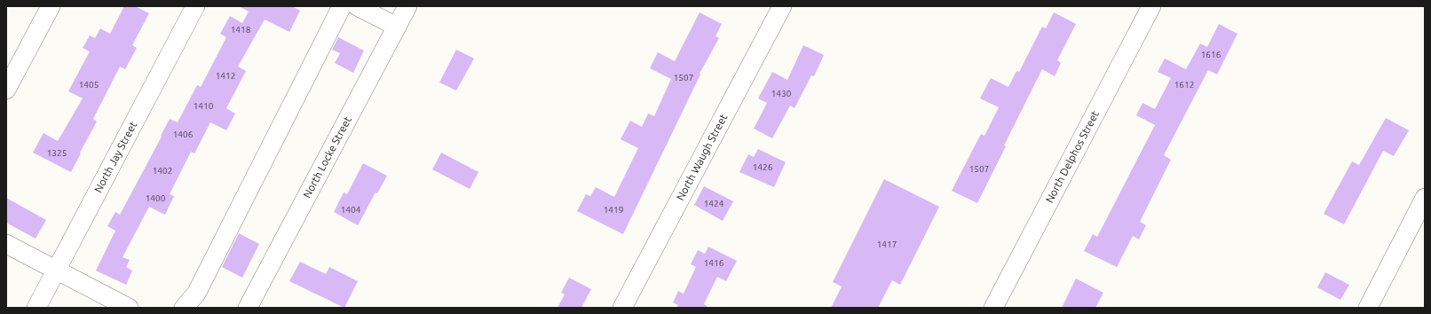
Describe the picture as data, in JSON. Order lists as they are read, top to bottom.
{
  "streets": {
    "street": [
      "North Jay Street",
      "North Locke Street",
      "North Waugh Street",
      "North Delphos Street"
    ]
  },
  "house_numbers": [
    "1418",
    "1616",
    "1412",
    "1507",
    "1405",
    "1612",
    "1430",
    "1410",
    "1406",
    "1325",
    "1426",
    "1507",
    "1402",
    "1400",
    "1424",
    "1404",
    "1419",
    "1417",
    "1416"
  ]
}
